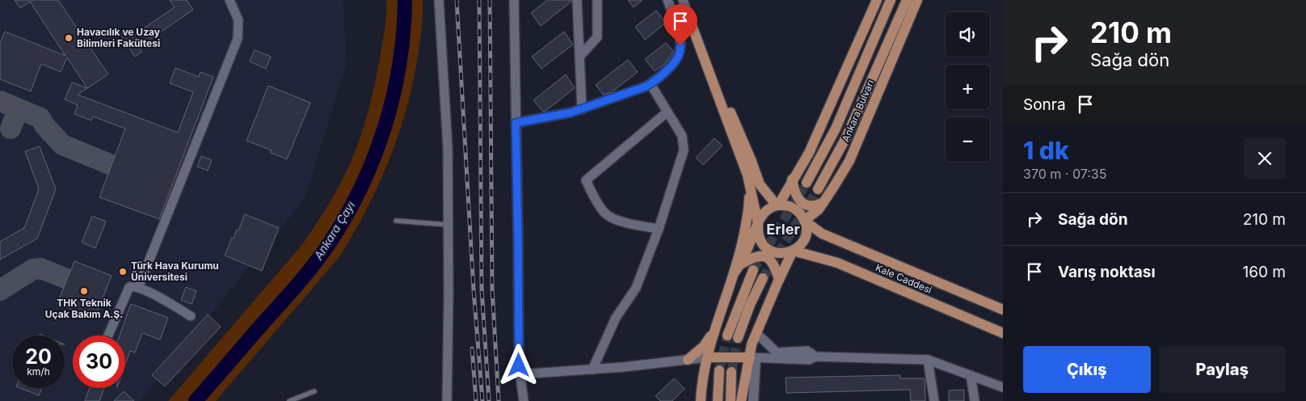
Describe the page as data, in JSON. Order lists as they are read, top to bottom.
{
  "streets": {
    "main road": ["Ankara Bulvarı", "Kale Caddesi"]
  },
  "crossings": [
    ["Ankara Bulvarı", "Kale Caddesi"]
  ],
  "districts": ["Erler"],
  "water": ["Ankara Çayı"],
  "places": ["Havacılık ve Uzay Bilimleri Fakültesi", "Türk Hava Kurumu Üniversitesi", "THK Teknik Uçak Bakım A.Ş."],
  "page": {
    "turn": ["210 m", "Sağa dön"],
    "map_buttons": ["+", "−"],
    "then": "Sonra",
    "heading": ["1 dk", "370 m · 07:35"],
    "list": [
      {
        "name": "Sağa dön",
        "value": "210 m"
      },
      {
        "name": "Varış noktası",
        "value": "160 m"
      }
    ],
    "speed": "20 km/h",
    "limit": "30",
    "buttons": ["Çıkış", "Paylaş"]
  }
}
